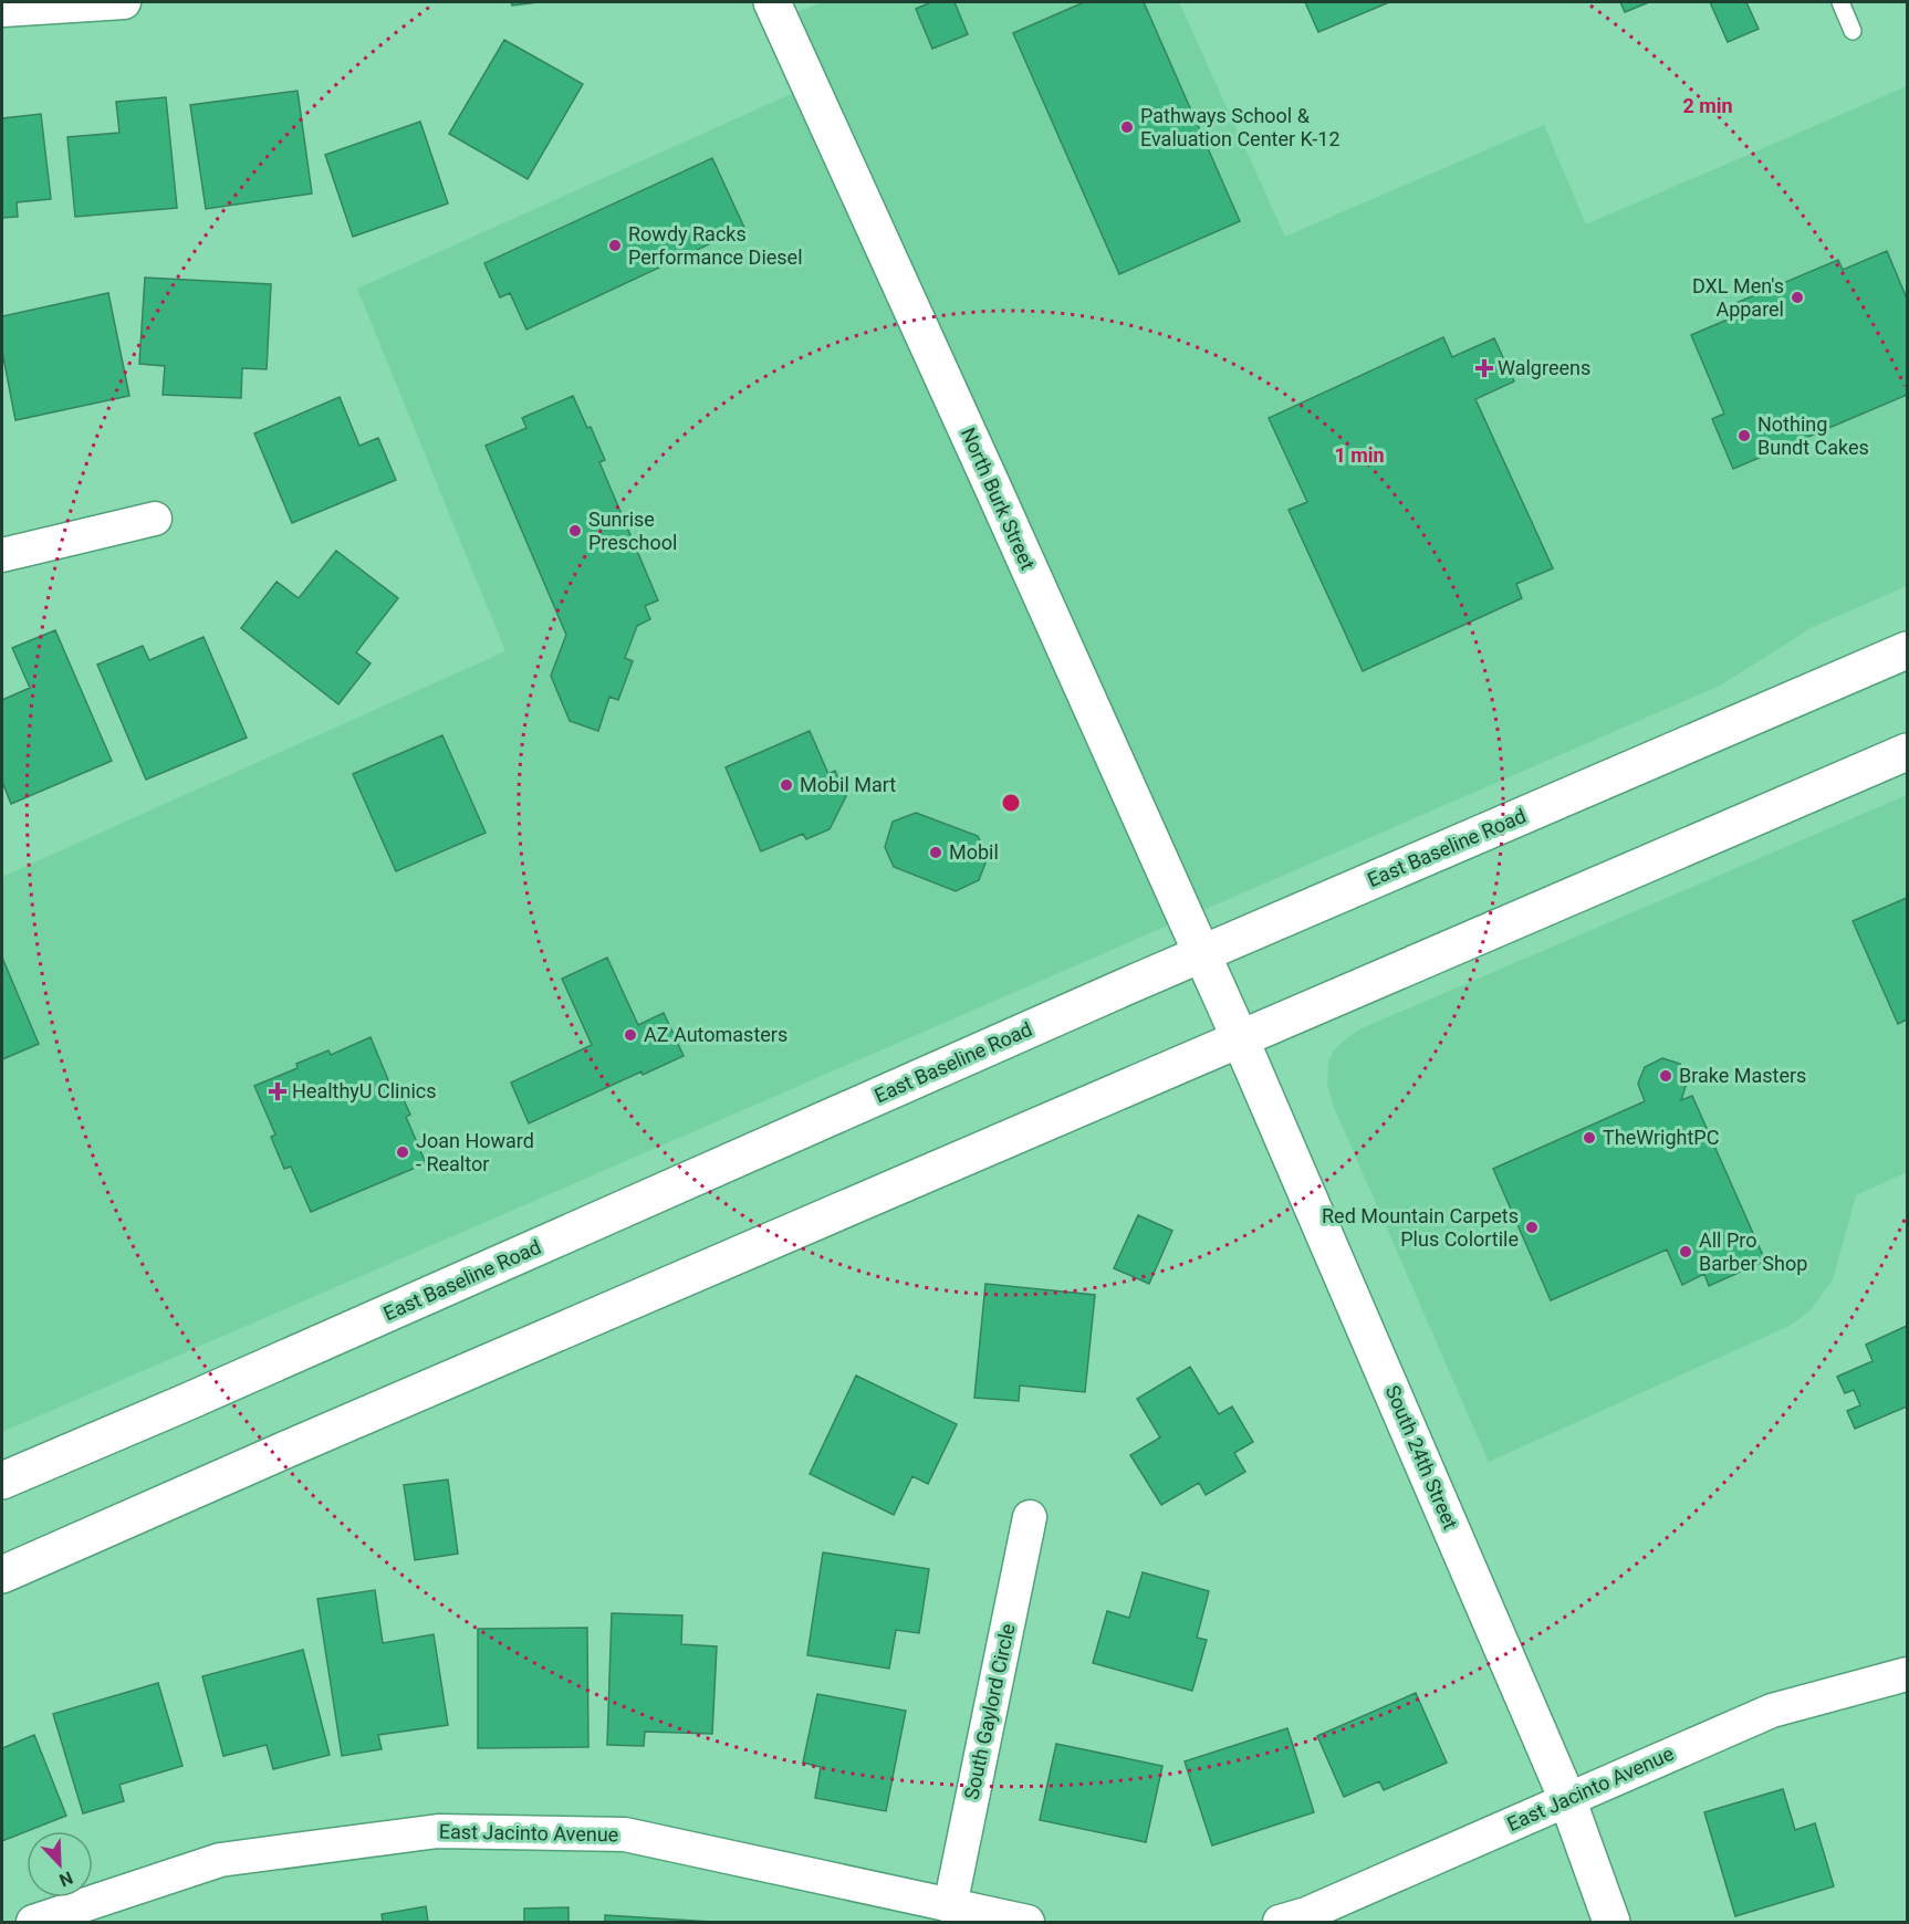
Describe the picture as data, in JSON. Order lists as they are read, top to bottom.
{
  "streets": {
    "main road": ["North Burk Street", "East Baseline Road", "South 24th Street"],
    "street": ["South Gaylord Circle", "East Jacinto Avenue"]
  },
  "crossings": [
    ["North Burk Street", "East Baseline Road"],
    ["North Burk Street", "South 24th Street"],
    ["South 24th Street", "East Jacinto Avenue"],
    ["South Gaylord Circle", "East Jacinto Avenue"]
  ],
  "places": {
    "other": [
      "Pathways School & Evaluation Center K-12",
      "Rowdy Racks Performance Diesel",
      "DXL Men's Apparel",
      "Nothing Bundt Cakes",
      "Sunrise Preschool",
      "Mobil Mart",
      "Mobil",
      "AZ Automasters",
      "Brake Masters",
      "TheWrightPC",
      "Joan Howard - Realtor",
      "Red Mountain Carpets Plus Colortile",
      "All Pro Barber Shop"
    ],
    "health": ["Walgreens", "HealthyU Clinics"]
  },
  "north": "bottom right",
  "rings": ["2 min", "1 min"]
}
